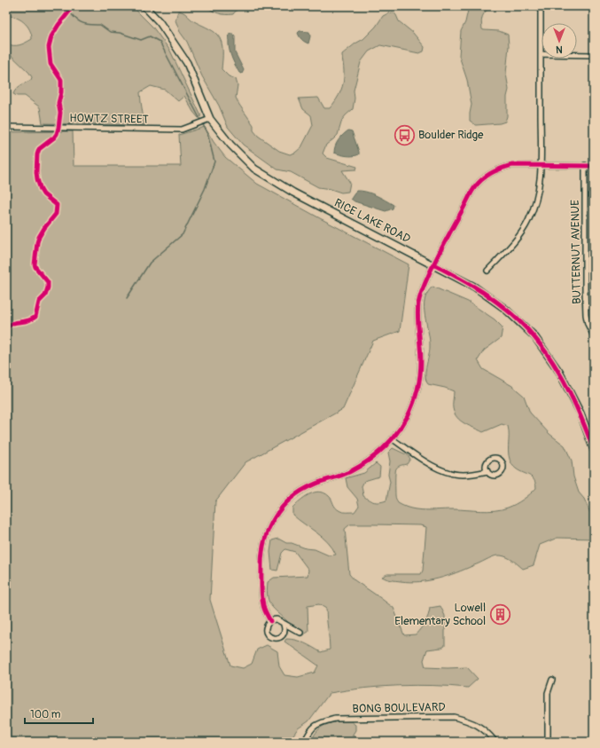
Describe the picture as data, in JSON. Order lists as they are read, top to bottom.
{
  "streets": {
    "main road": ["RICE LAKE ROAD"],
    "street": ["HOWTZ STREET", "BUTTERNUT AVENUE", "BONG BOULEVARD"]
  },
  "crossings": [
    ["HOWTZ STREET", "RICE LAKE ROAD"]
  ],
  "places": {
    "bus stop": ["Boulder Ridge"],
    "building": ["Lowell Elementary School"]
  },
  "scale_bar": "100 m",
  "north": "bottom"
}
